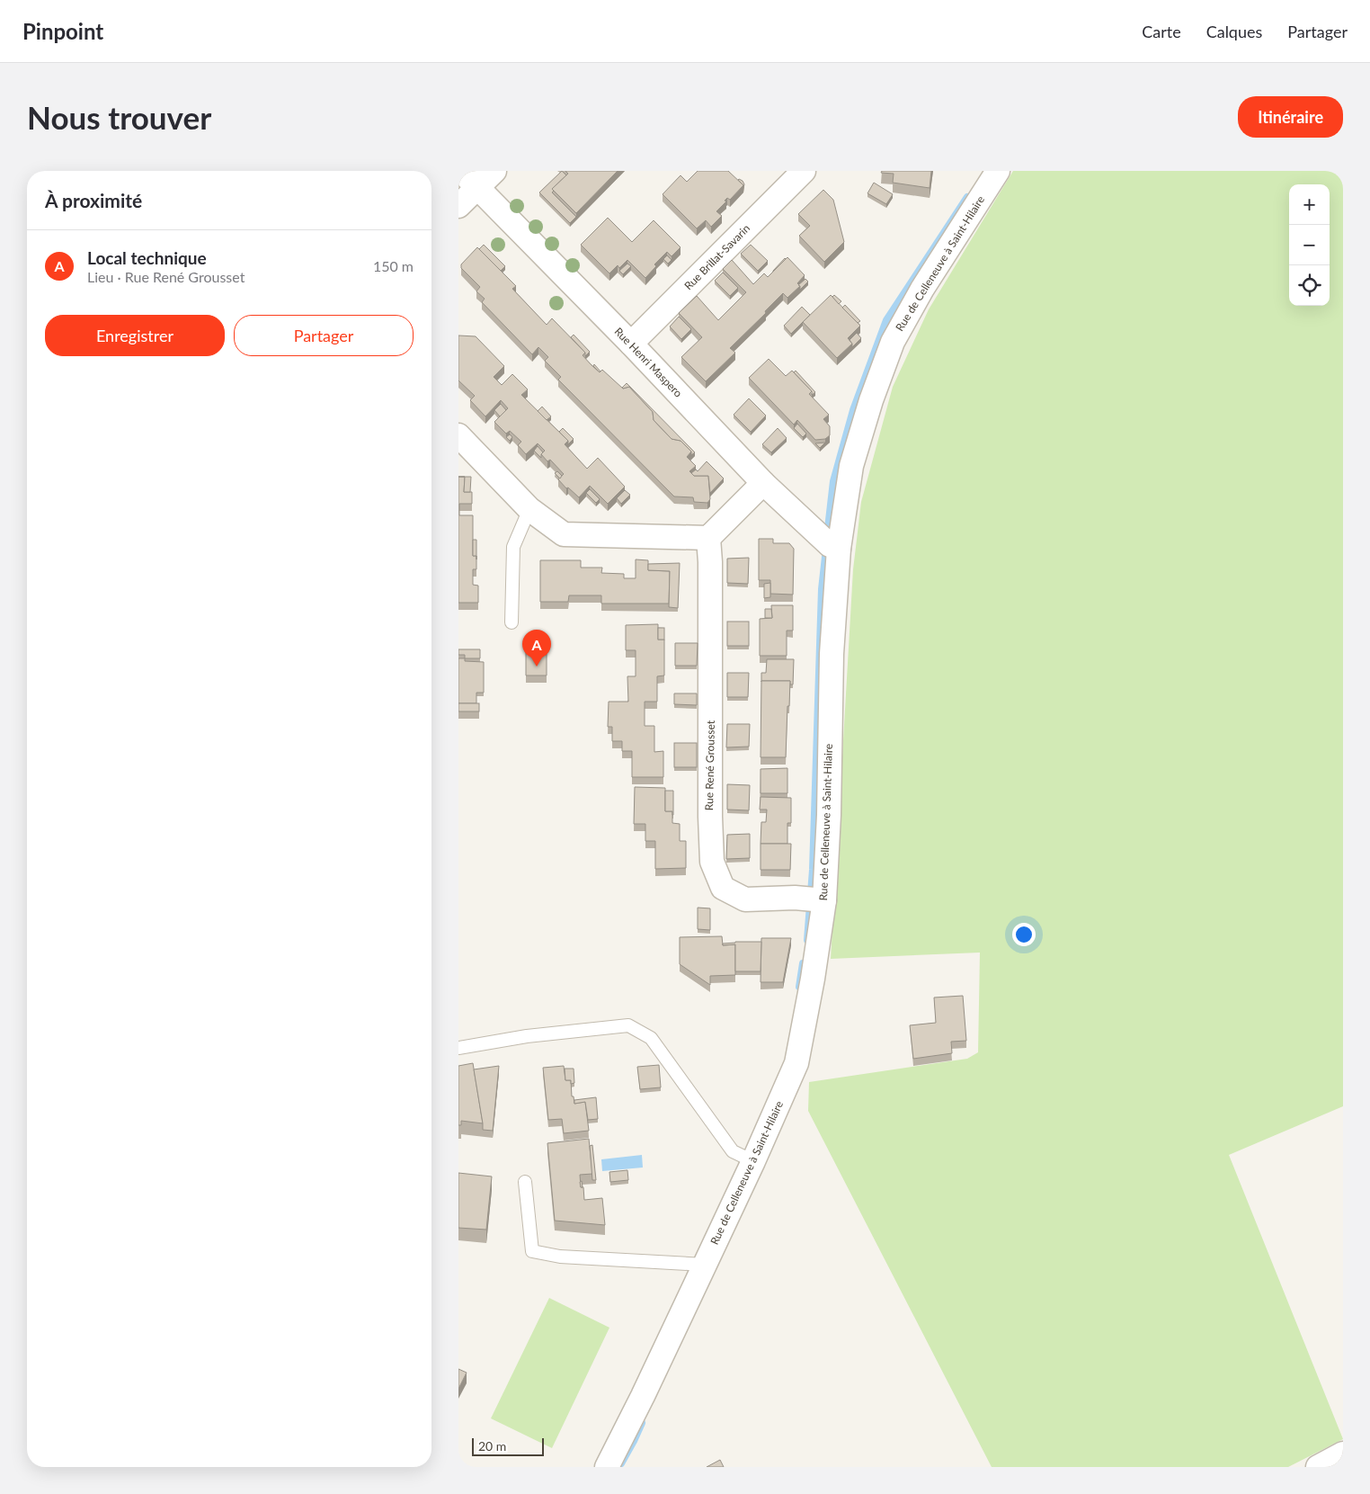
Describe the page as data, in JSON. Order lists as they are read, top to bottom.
{
  "streets": {
    "street": [
      "Rue Brillat-Savarin",
      "Rue de Celleneuve à Saint-Hilaire",
      "Rue Henri Maspero",
      "Rue René Grousset"
    ]
  },
  "crossings": [
    ["Rue Brillat-Savarin", "Rue Henri Maspero"],
    ["Rue de Celleneuve à Saint-Hilaire", "Rue Henri Maspero"],
    ["Rue de Celleneuve à Saint-Hilaire", "Rue René Grousset"]
  ],
  "scale_bar": "20 m",
  "page": {
    "header": "Pinpoint",
    "nav": ["Carte", "Calques", "Partager"],
    "buttons": [
      "Itinéraire",
      ["Enregistrer", "Partager"]
    ],
    "title": "Nous trouver",
    "heading": "À proximité",
    "map_buttons": ["+", "−"],
    "list": [
      {
        "mark": "A",
        "name": "Local technique",
        "note": "Lieu · Rue René Grousset",
        "value": "150 m"
      }
    ],
    "pins": "A",
    "scale": "20 m"
  }
}
